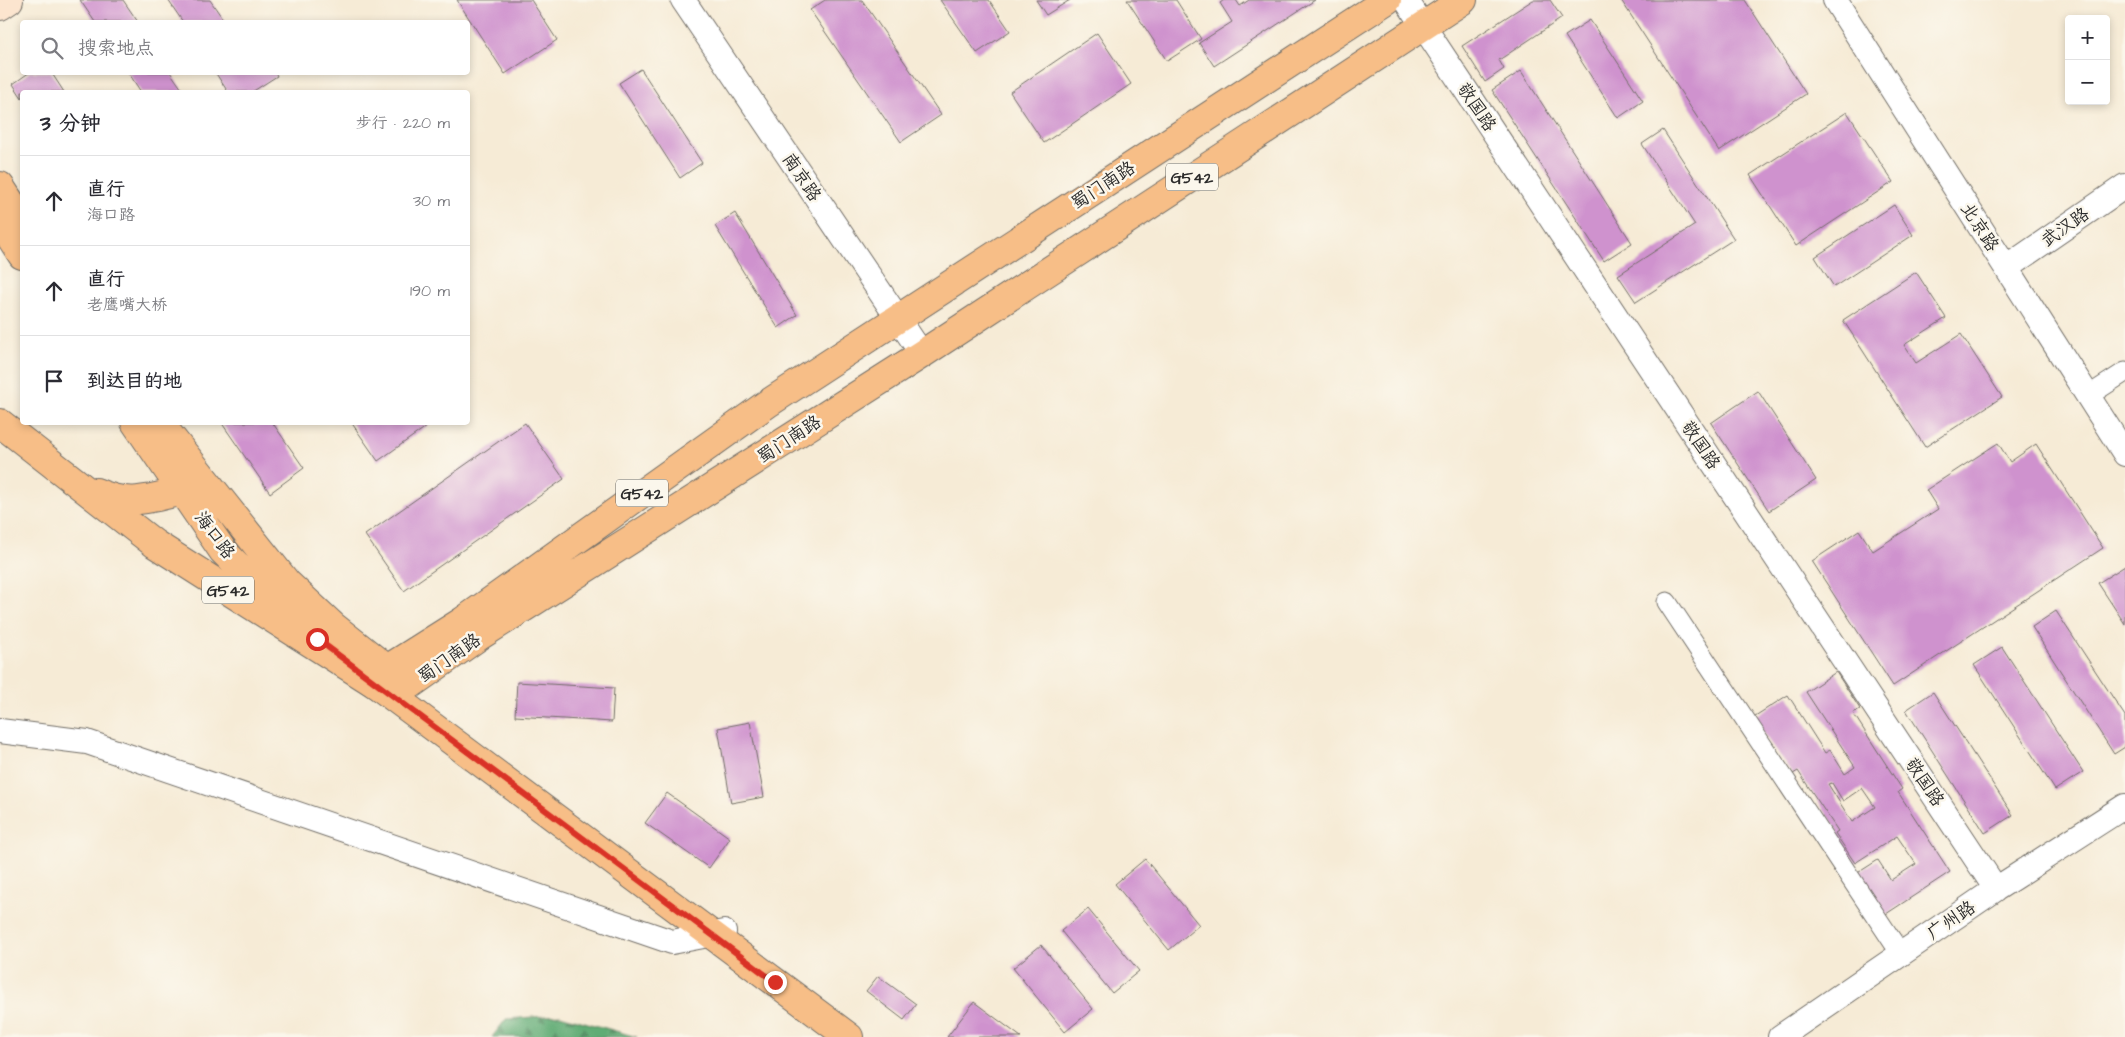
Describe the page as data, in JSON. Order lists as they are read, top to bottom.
{
  "streets": {
    "main road": ["G542", "蜀门南路", "海口路"],
    "street": [
      "敬国路",
      "南京路",
      "北京路",
      "武汉路",
      "广州路"
    ]
  },
  "crossings": [
    ["敬国路", "蜀门南路"],
    ["敬国路", "广州路"],
    ["南京路", "蜀门南路"],
    ["G542", "蜀门南路"],
    ["G542", "海口路"],
    ["蜀门南路", "海口路"],
    ["北京路", "武汉路"]
  ],
  "page": {
    "map_buttons": ["+", "−"],
    "search": "搜索地点",
    "heading": ["3 分钟", "步行 · 220 m"],
    "list": [
      ["直行", "海口路", "30 m"],
      ["直行", "老鹰嘴大桥", "190 m"],
      "到达目的地"
    ]
  }
}
